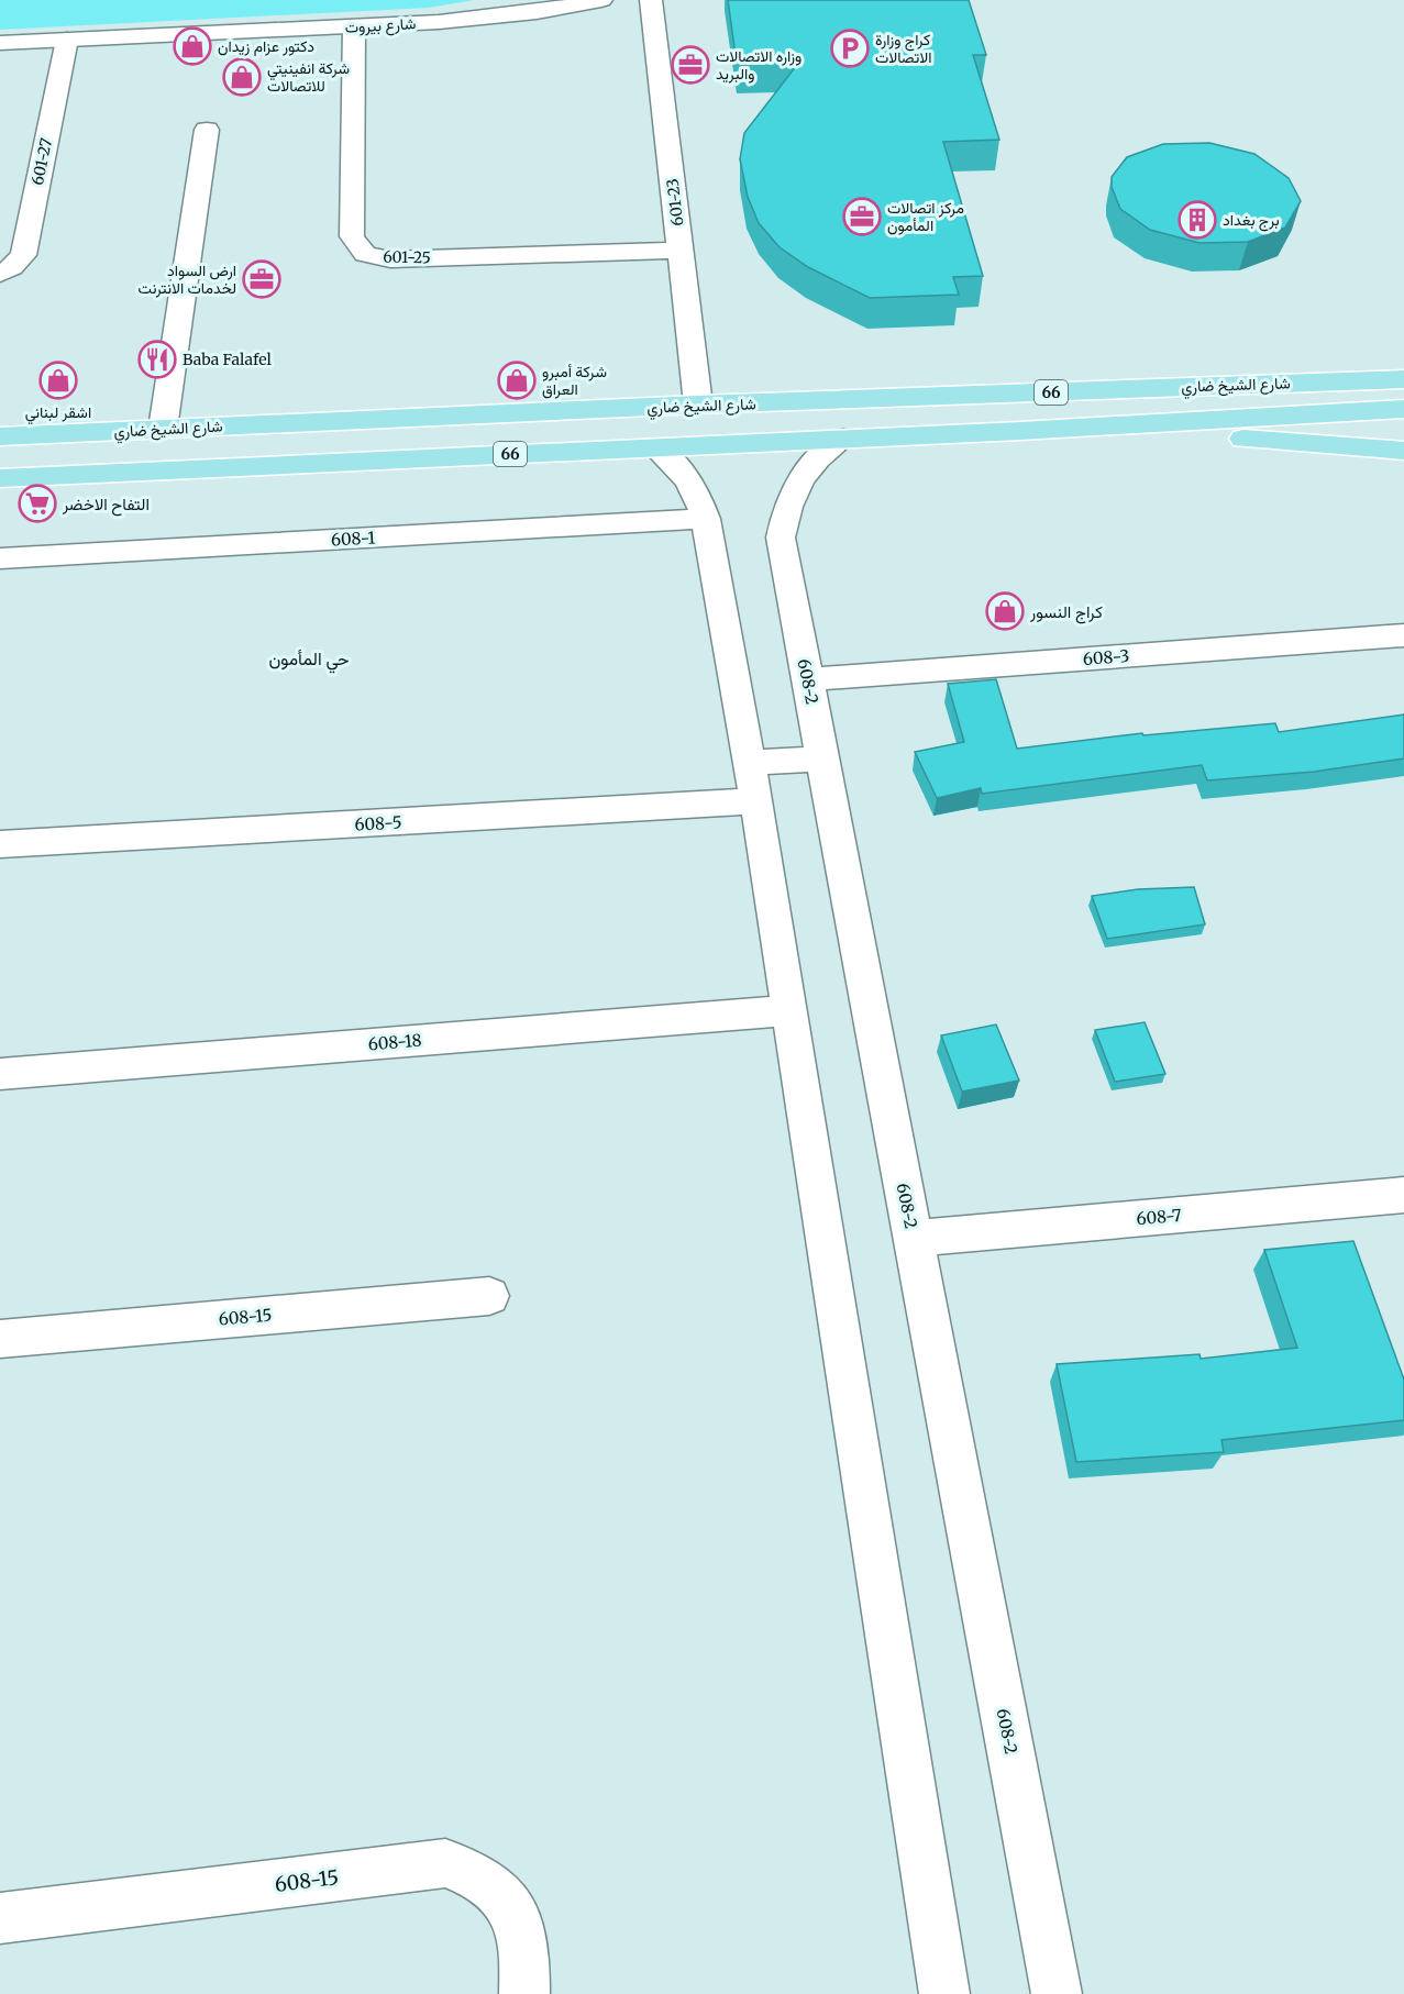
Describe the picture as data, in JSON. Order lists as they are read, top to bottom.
{
  "streets": {
    "main road": ["شارع الشيخ ضاري", "66"],
    "street": [
      "شارع بيروت",
      "601-27",
      "601-23",
      "601-25",
      "608-1",
      "608-3",
      "608-2",
      "608-5",
      "608-18",
      "608-7",
      "608-15"
    ]
  },
  "crossings": [
    ["شارع بيروت", "601-27"],
    ["شارع بيروت", "601-25"],
    ["601-23", "601-25"],
    ["601-23", "شارع الشيخ ضاري"],
    ["شارع الشيخ ضاري", "608-2"],
    ["608-3", "608-2"],
    ["608-2", "608-7"]
  ],
  "districts": ["حي المأمون"],
  "places": {
    "shop": [
      "دكتور عزام زيدان",
      "شركة انفينيتي للاتصالات",
      "اشقر لبناني",
      "شركة أمبرو العراق",
      "كراج النسور"
    ],
    "parking": ["كراج وزارة الاتصالات"],
    "office": ["وزاره الاتصالات والبريد", "مركز اتصالات المأمون", "ارض السواد لخدمات الانترنت"],
    "building": ["برج بغداد"],
    "restaurant": ["Baba Falafel"],
    "supermarket": ["التفاح الاخضر"]
  }
}
